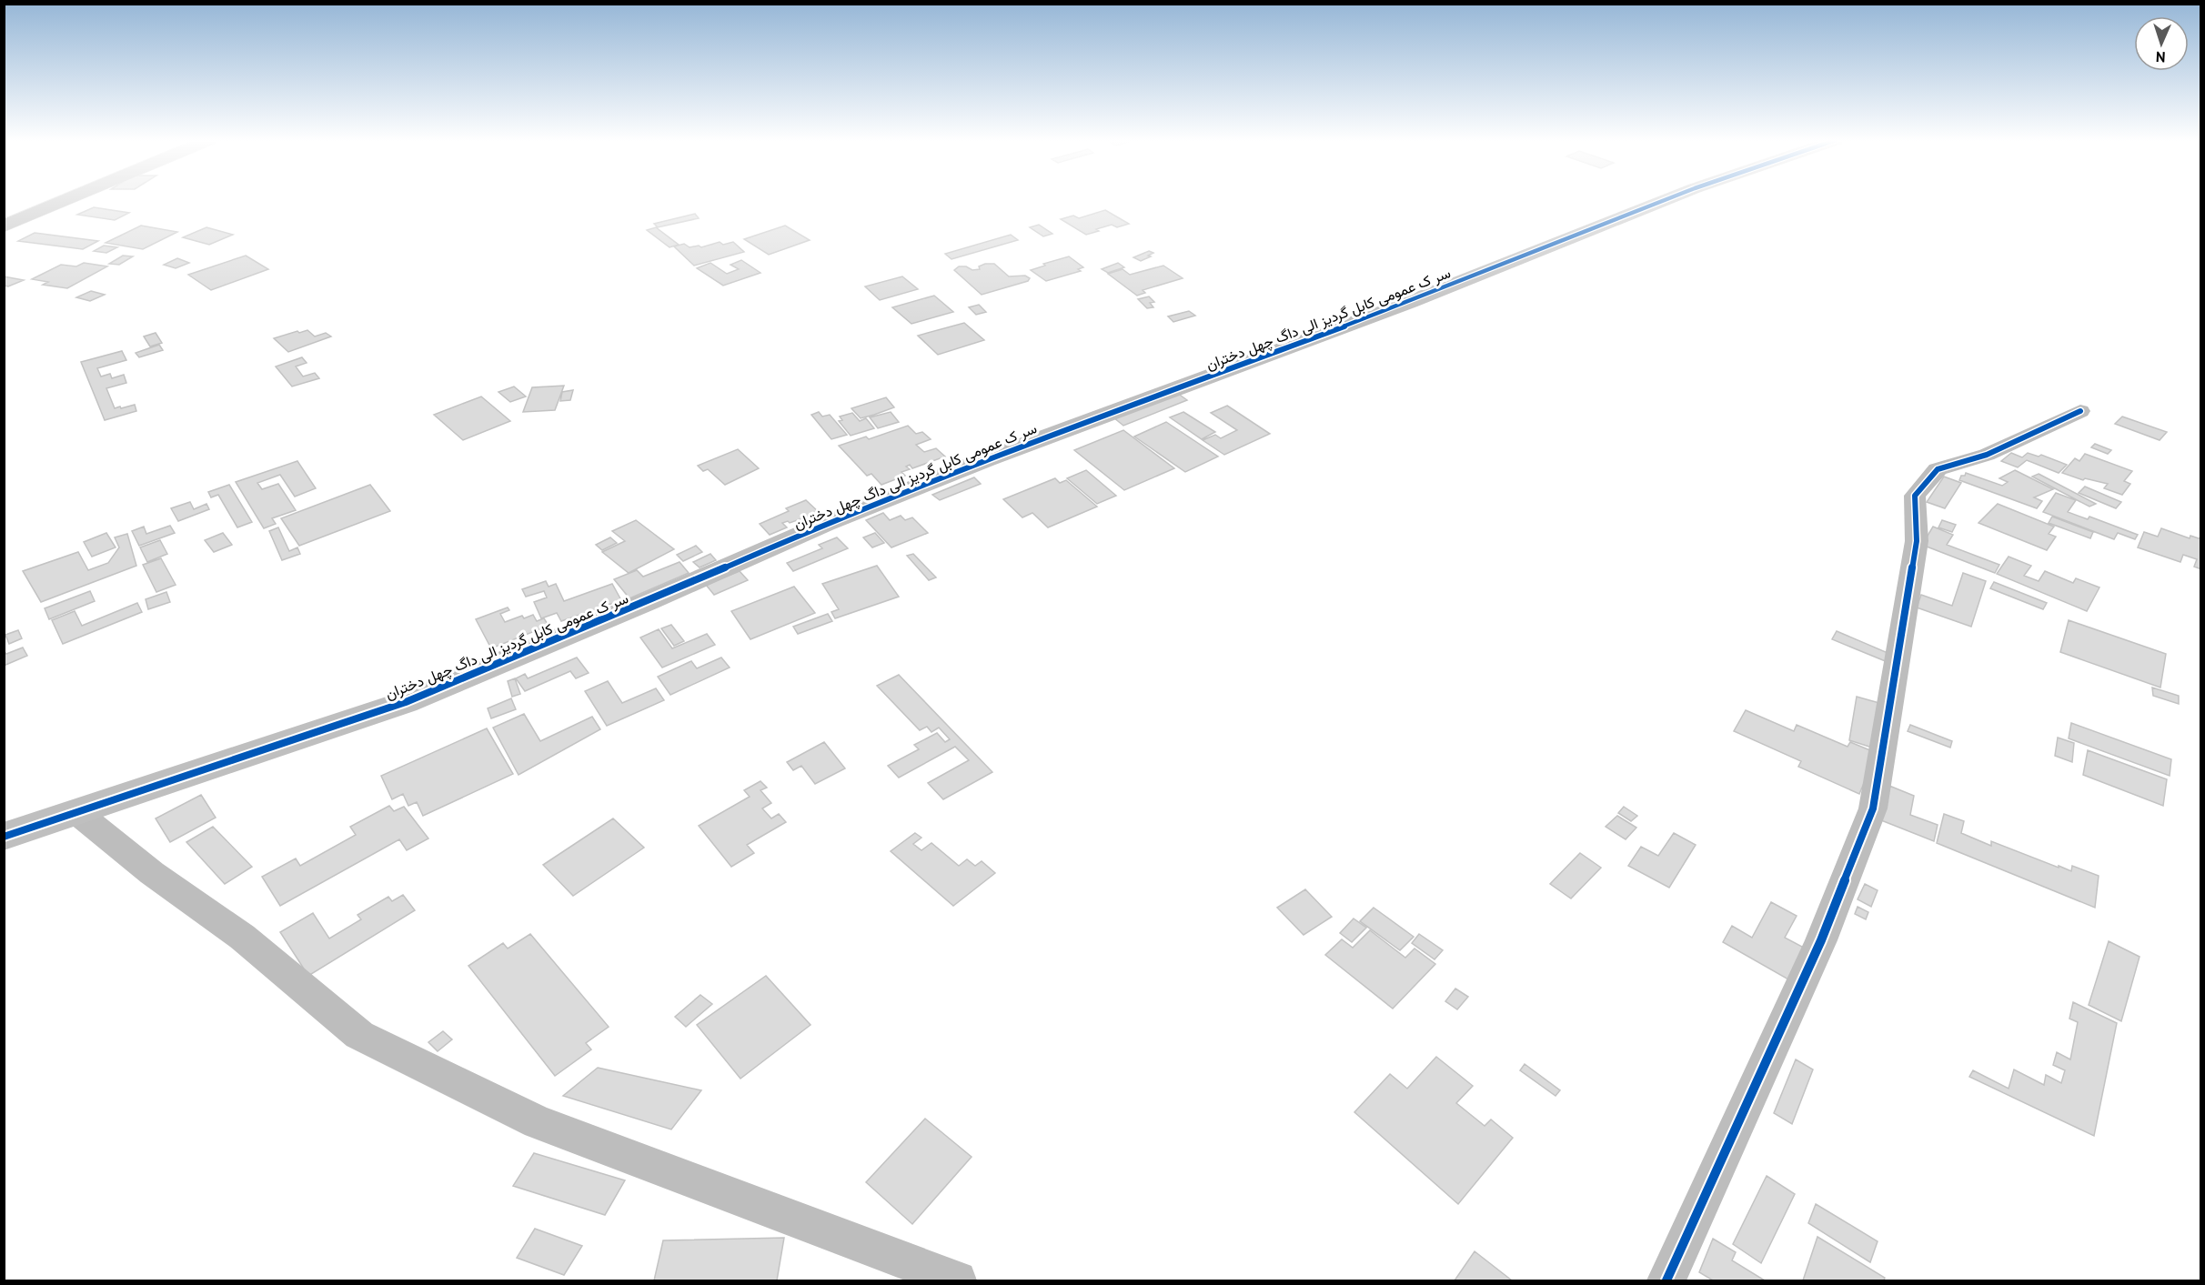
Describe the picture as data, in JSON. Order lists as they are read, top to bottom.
{
  "streets": {
    "street": ["سر ک عمومی کابل گردیز الی داگ چهل دختران"]
  },
  "north": "bottom"
}
